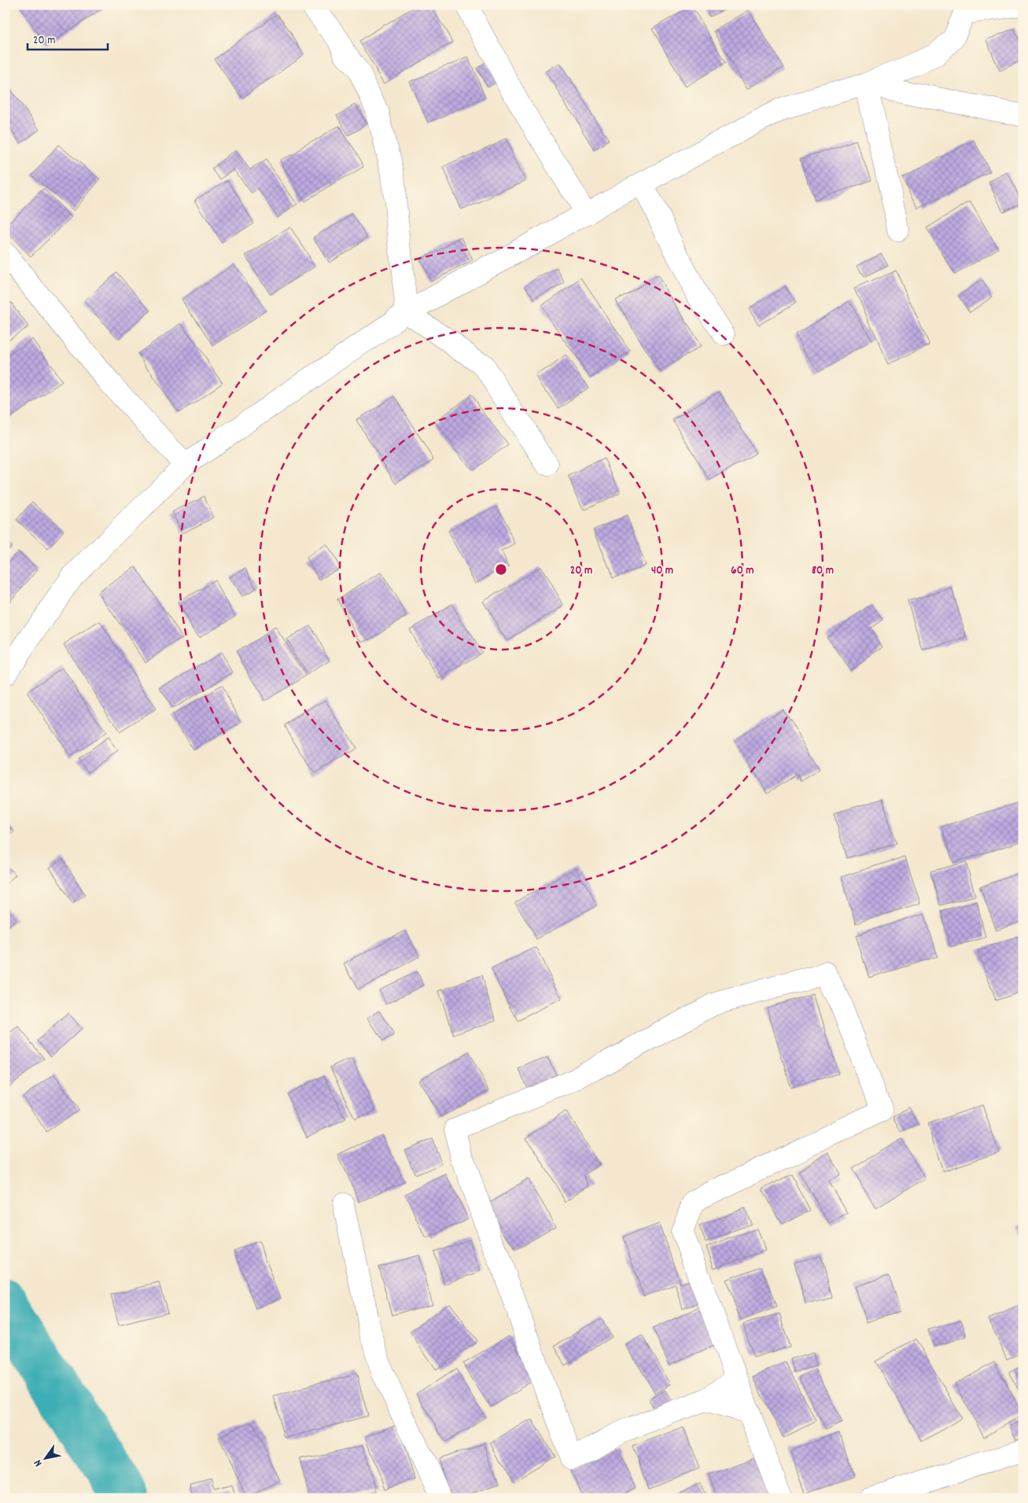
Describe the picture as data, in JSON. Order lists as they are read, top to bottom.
{
  "scale_bar": "20 m",
  "north": "bottom left",
  "rings": [
    "20 m",
    "40 m",
    "60 m",
    "80 m"
  ]
}
